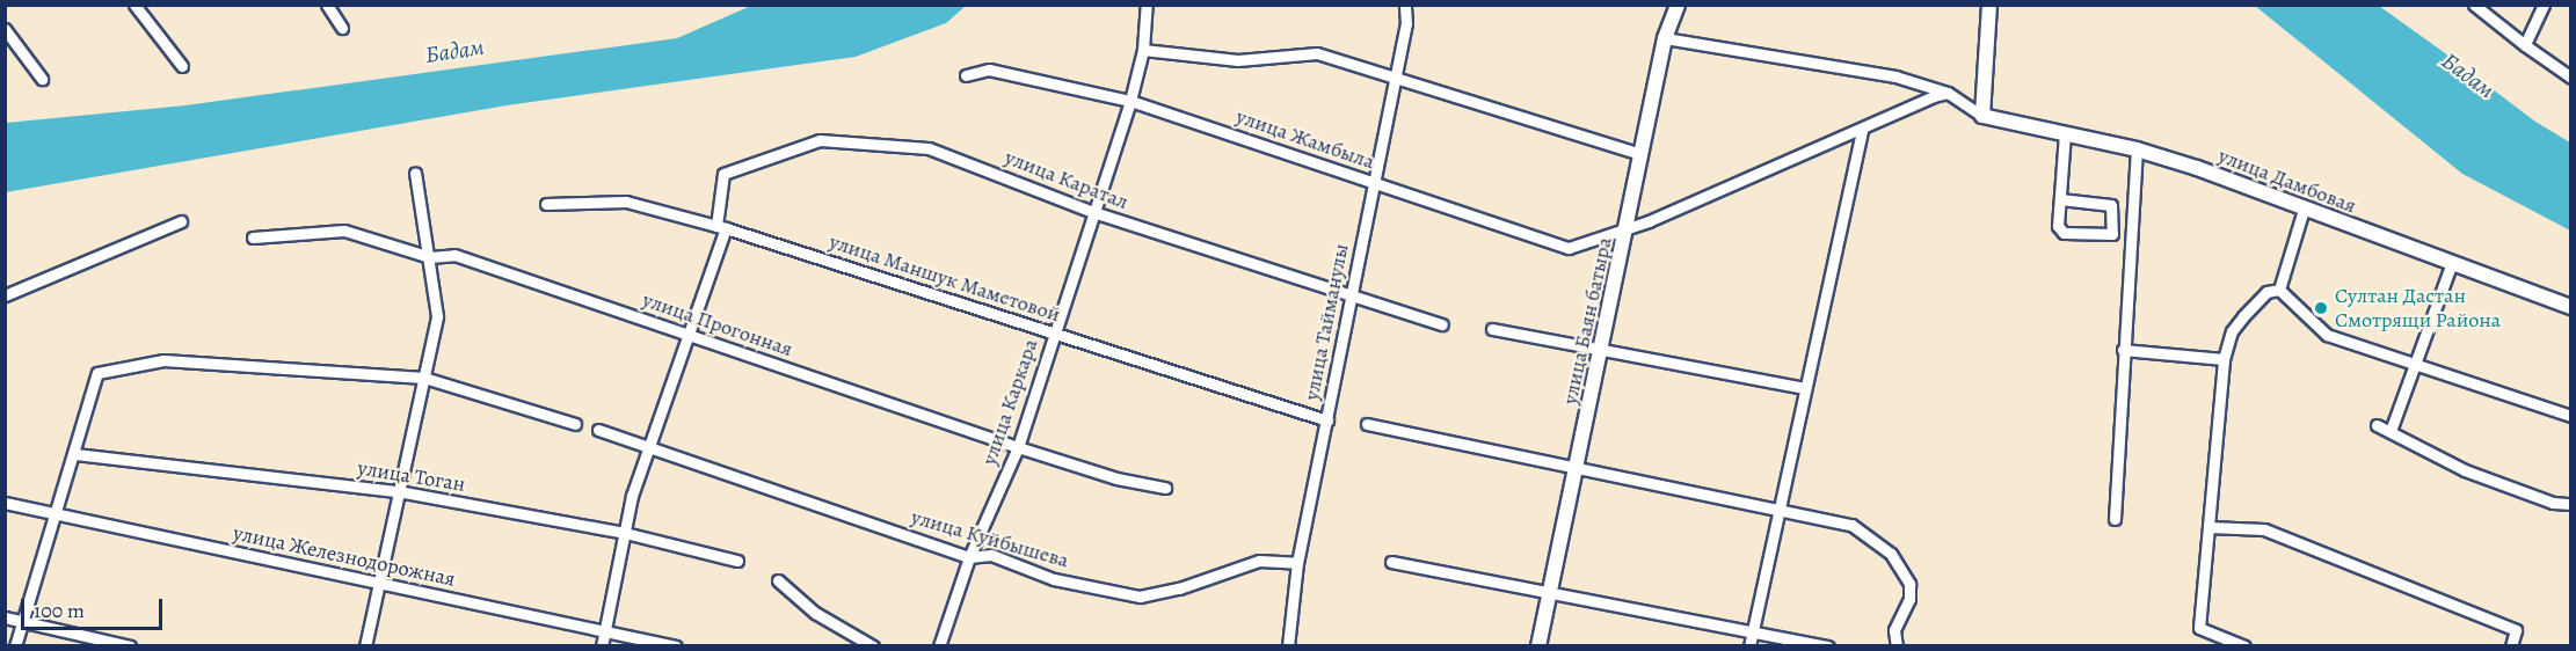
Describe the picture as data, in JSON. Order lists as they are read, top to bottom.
{
  "streets": {
    "street": [
      "улица Жамбыла",
      "улица Каратал",
      "улица Дамбовая",
      "улица Маншук Маметовой",
      "улица Баян батыра",
      "улица Тайманулы",
      "улица Прогонная",
      "улица Каркара",
      "улица Тоган",
      "улица Куйбышева",
      "улица Железнодорожная"
    ]
  },
  "crossings": [
    ["улица Жамбыла", "улица Баян батыра"],
    ["улица Жамбыла", "улица Тайманулы"],
    ["улица Жамбыла", "улица Каркара"],
    ["улица Каратал", "улица Маншук Маметовой"],
    ["улица Каратал", "улица Тайманулы"],
    ["улица Каратал", "улица Каркара"],
    ["улица Маншук Маметовой", "улица Тайманулы"],
    ["улица Маншук Маметовой", "улица Каркара"],
    ["улица Тайманулы", "улица Куйбышева"],
    ["улица Прогонная", "улица Каркара"],
    ["улица Каркара", "улица Куйбышева"]
  ],
  "water": ["Бадам"],
  "places": ["Султан Дастан Смотрящи Района"],
  "scale_bar": "100 m"
}
